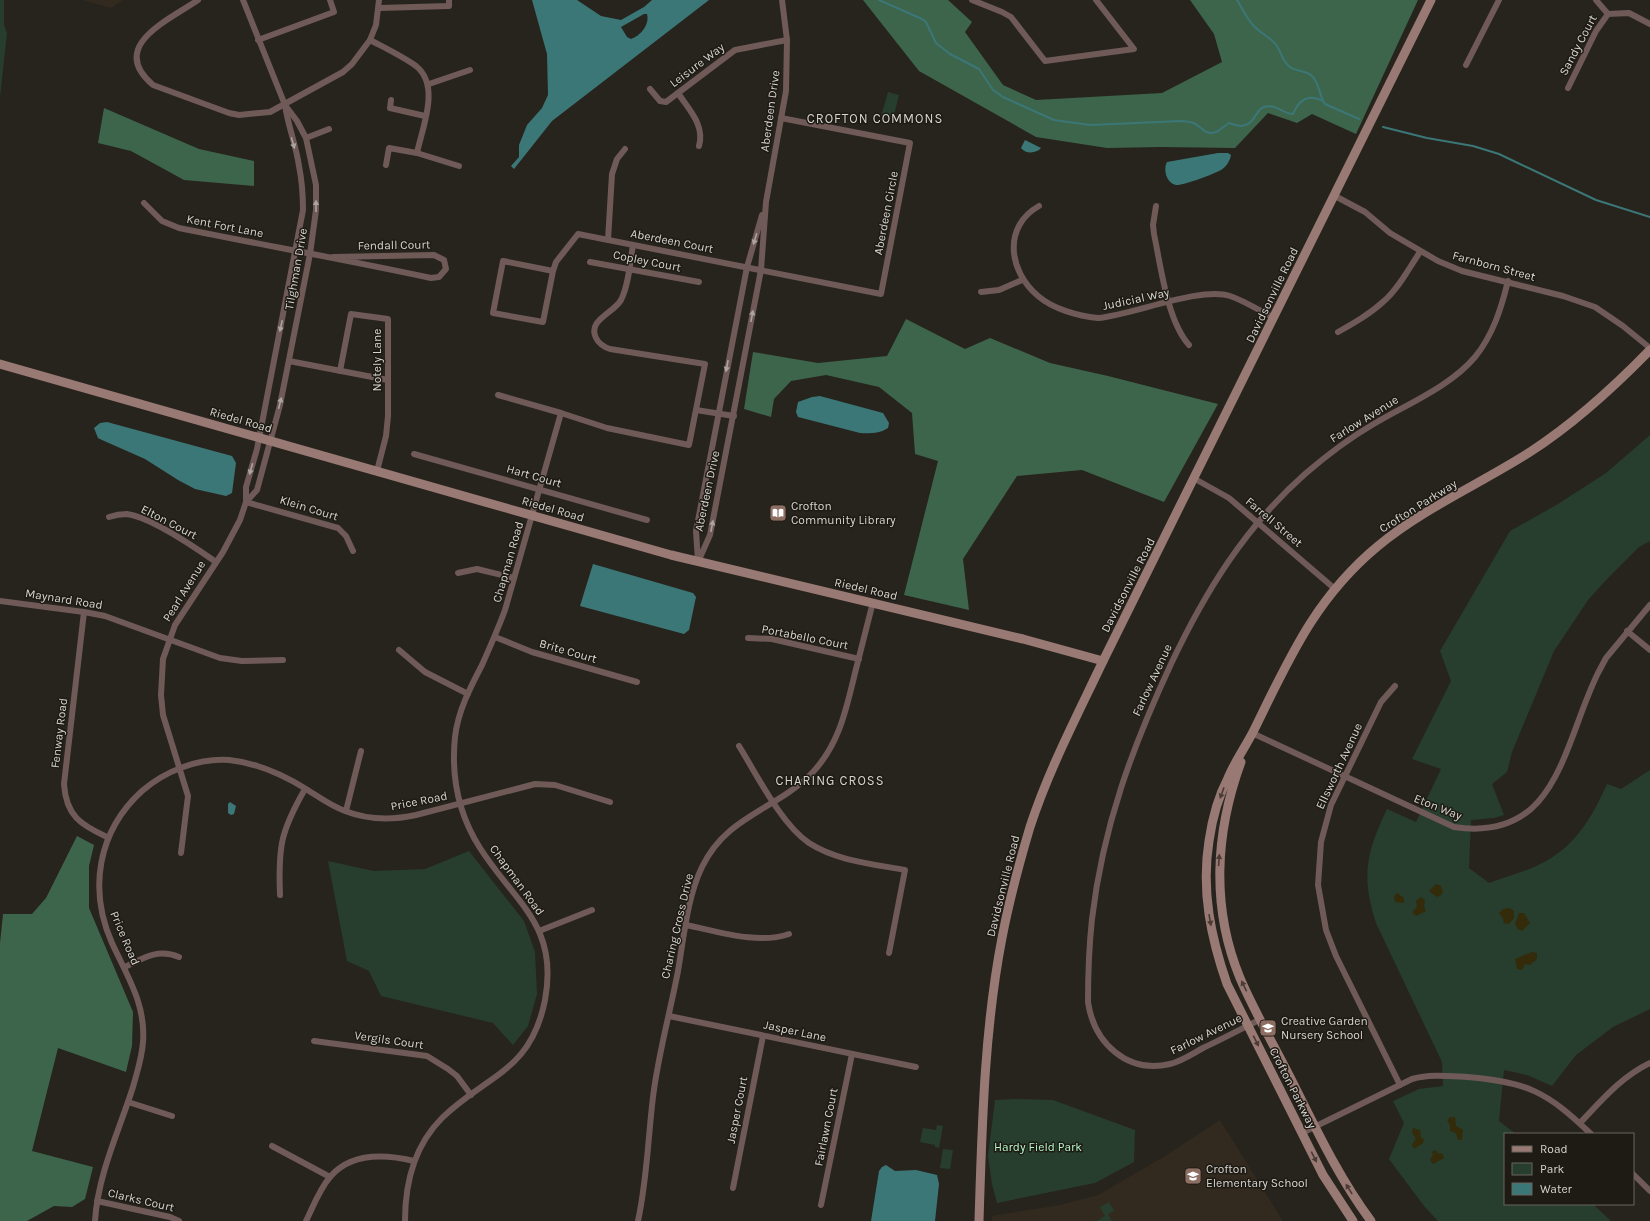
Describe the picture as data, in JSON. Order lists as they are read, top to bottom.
{
  "streets": {
    "street": [
      "Sandy Court",
      "Leisure Way",
      "Aberdeen Drive",
      "Aberdeen Circle",
      "Kent Fort Lane",
      "Aberdeen Court",
      "Fendall Court",
      "Copley Court",
      "Farnborn Street",
      "Tilghman Drive",
      "Davidsonville Road",
      "Judicial Way",
      "Notely Lane",
      "Farlow Avenue",
      "Riedel Road",
      "Hart Court",
      "Crofton Parkway",
      "Klein Court",
      "Elton Court",
      "Farrell Street",
      "Chapman Road",
      "Pearl Avenue",
      "Maynard Road",
      "Portabello Court",
      "Brite Court",
      "Fenway Road",
      "Ellsworth Avenue",
      "Price Road",
      "Eton Way",
      "Charing Cross Drive",
      "Jasper Lane",
      "Vergils Court",
      "Jasper Court",
      "Fairlawn Court",
      "Clarks Court"
    ]
  },
  "crossings": [
    ["Leisure Way", "Aberdeen Drive"],
    ["Aberdeen Drive", "Aberdeen Circle"],
    ["Aberdeen Drive", "Aberdeen Court"],
    ["Aberdeen Drive", "Riedel Road"],
    ["Aberdeen Circle", "Aberdeen Court"],
    ["Kent Fort Lane", "Fendall Court"],
    ["Kent Fort Lane", "Tilghman Drive"],
    ["Fendall Court", "Tilghman Drive"],
    ["Farnborn Street", "Davidsonville Road"],
    ["Farnborn Street", "Farlow Avenue"],
    ["Farnborn Street", "Crofton Parkway"],
    ["Tilghman Drive", "Riedel Road"],
    ["Tilghman Drive", "Pearl Avenue"],
    ["Davidsonville Road", "Judicial Way"],
    ["Davidsonville Road", "Riedel Road"],
    ["Davidsonville Road", "Farrell Street"],
    ["Notely Lane", "Riedel Road"],
    ["Farlow Avenue", "Crofton Parkway"],
    ["Farlow Avenue", "Farrell Street"],
    ["Riedel Road", "Chapman Road"],
    ["Riedel Road", "Pearl Avenue"],
    ["Riedel Road", "Charing Cross Drive"],
    ["Hart Court", "Chapman Road"],
    ["Crofton Parkway", "Farrell Street"],
    ["Crofton Parkway", "Eton Way"],
    ["Klein Court", "Pearl Avenue"],
    ["Elton Court", "Pearl Avenue"],
    ["Chapman Road", "Brite Court"],
    ["Chapman Road", "Price Road"],
    ["Chapman Road", "Vergils Court"],
    ["Pearl Avenue", "Maynard Road"],
    ["Pearl Avenue", "Price Road"],
    ["Maynard Road", "Fenway Road"],
    ["Portabello Court", "Charing Cross Drive"],
    ["Fenway Road", "Price Road"],
    ["Ellsworth Avenue", "Eton Way"],
    ["Price Road", "Clarks Court"],
    ["Charing Cross Drive", "Jasper Lane"],
    ["Jasper Lane", "Jasper Court"],
    ["Jasper Lane", "Fairlawn Court"]
  ],
  "districts": ["CROFTON COMMONS", "CHARING CROSS"],
  "parks": ["Hardy Field Park"],
  "places": {
    "library": ["Crofton Community Library"],
    "school or university": ["Creative Garden Nursery School", "Crofton Elementary School"]
  },
  "legend": ["Road", "Park", "Water"]
}
